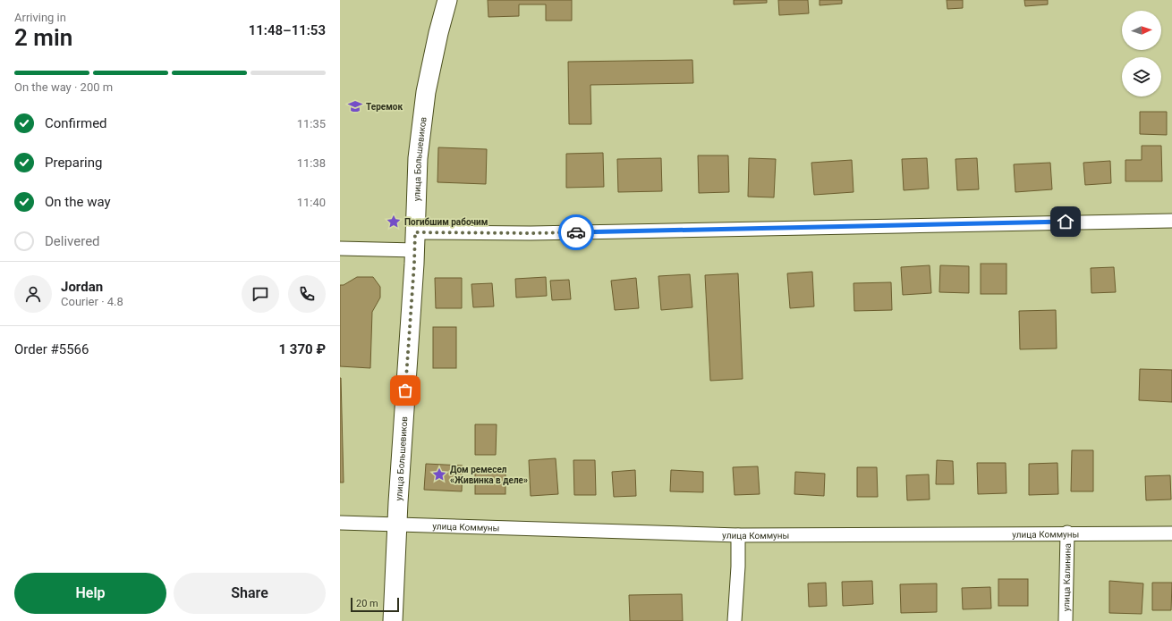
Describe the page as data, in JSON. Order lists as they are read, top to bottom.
{
  "streets": {
    "street": ["улица Большевиков", "улица Коммуны", "улица Калинина"]
  },
  "crossings": [
    ["улица Большевиков", "улица Коммуны"],
    ["улица Коммуны", "улица Калинина"]
  ],
  "places": {
    "school or university": ["Теремок"],
    "place": ["Погибшим рабочим", "Дом ремесел «Живинка в деле»"]
  },
  "scale_bar": "20 m",
  "north": "right",
  "page": {
    "heading": ["2 min", "Arriving in", "11:48–11:53"],
    "panel": [
      "Jordan",
      "Courier · 4.8",
      "Order #5566",
      "1 370 ₽"
    ],
    "bar": "On the way · 200 m",
    "list": [
      ["Confirmed", "11:35"],
      ["Preparing", "11:38"],
      ["On the way", "11:40"],
      "Delivered"
    ],
    "buttons": ["Help", "Share"],
    "scale": "20 m"
  }
}
